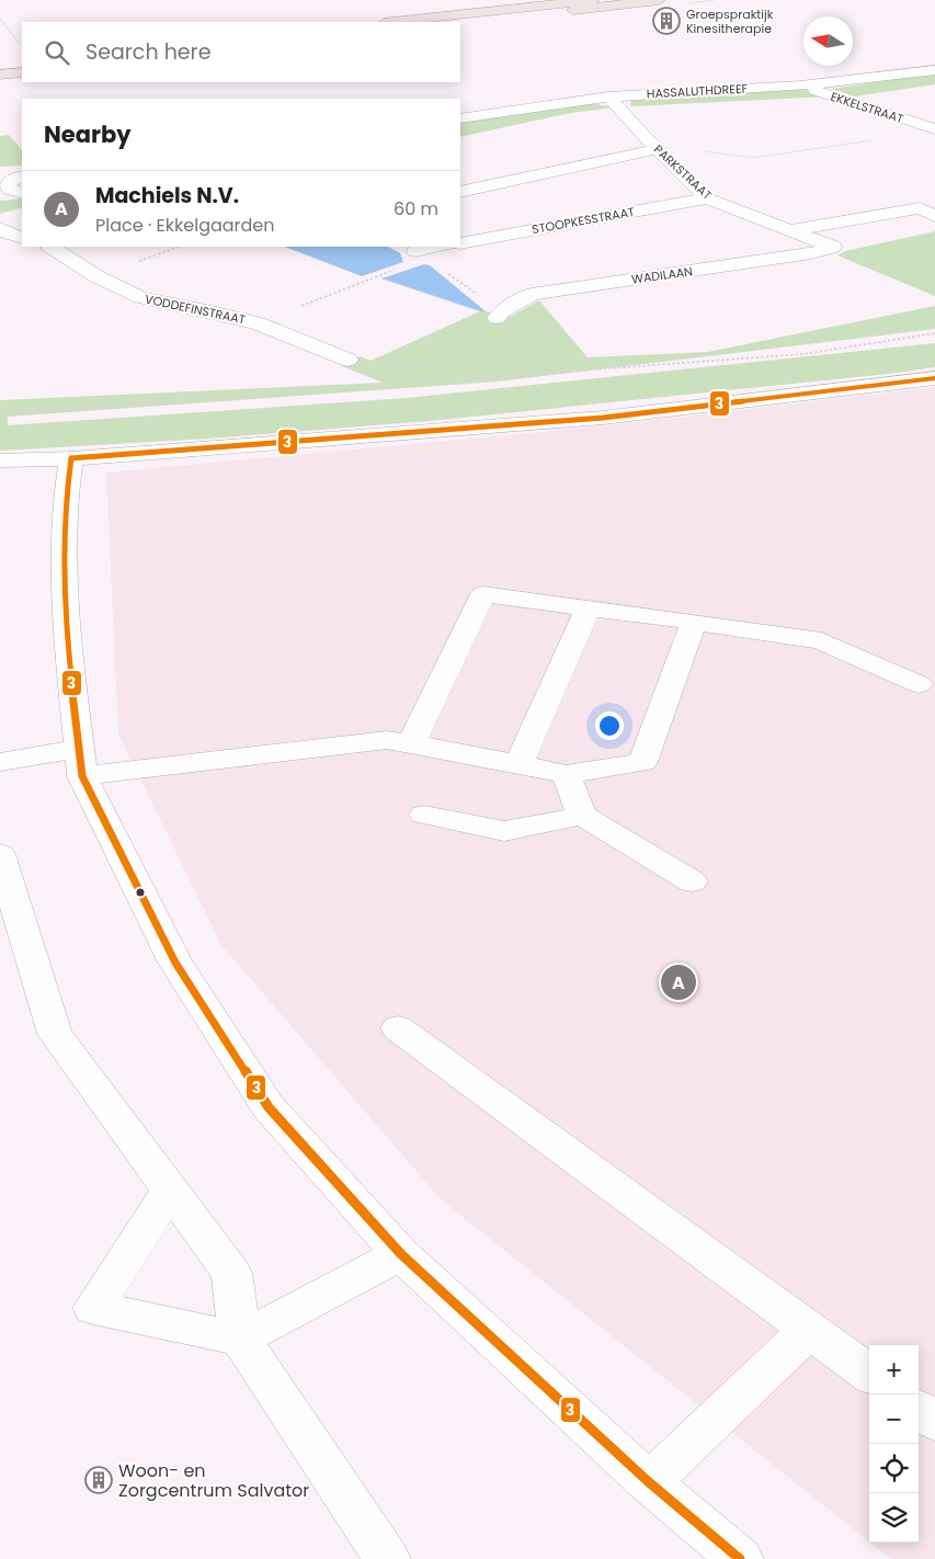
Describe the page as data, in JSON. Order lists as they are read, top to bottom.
{
  "streets": {
    "street": [
      "HASSALUTHDREEF",
      "EKKELSTRAAT",
      "PARKSTRAAT",
      "STOOPKESSTRAAT",
      "WADILAAN",
      "VODDEFINSTRAAT"
    ]
  },
  "crossings": [
    ["HASSALUTHDREEF", "EKKELSTRAAT"],
    ["HASSALUTHDREEF", "PARKSTRAAT"],
    ["PARKSTRAAT", "STOOPKESSTRAAT"],
    ["PARKSTRAAT", "WADILAAN"]
  ],
  "places": {
    "building": ["Groepspraktijk Kinesitherapie", "Woon- en Zorgcentrum Salvator"]
  },
  "lines": ["transit line 3"],
  "north": "left",
  "page": {
    "search": "Search here",
    "heading": "Nearby",
    "list": [
      {
        "mark": "A",
        "name": "Machiels N.V.",
        "note": "Place · Ekkelgaarden",
        "value": "60 m"
      }
    ],
    "pins": "A",
    "map_buttons": ["+", "−"]
  }
}
